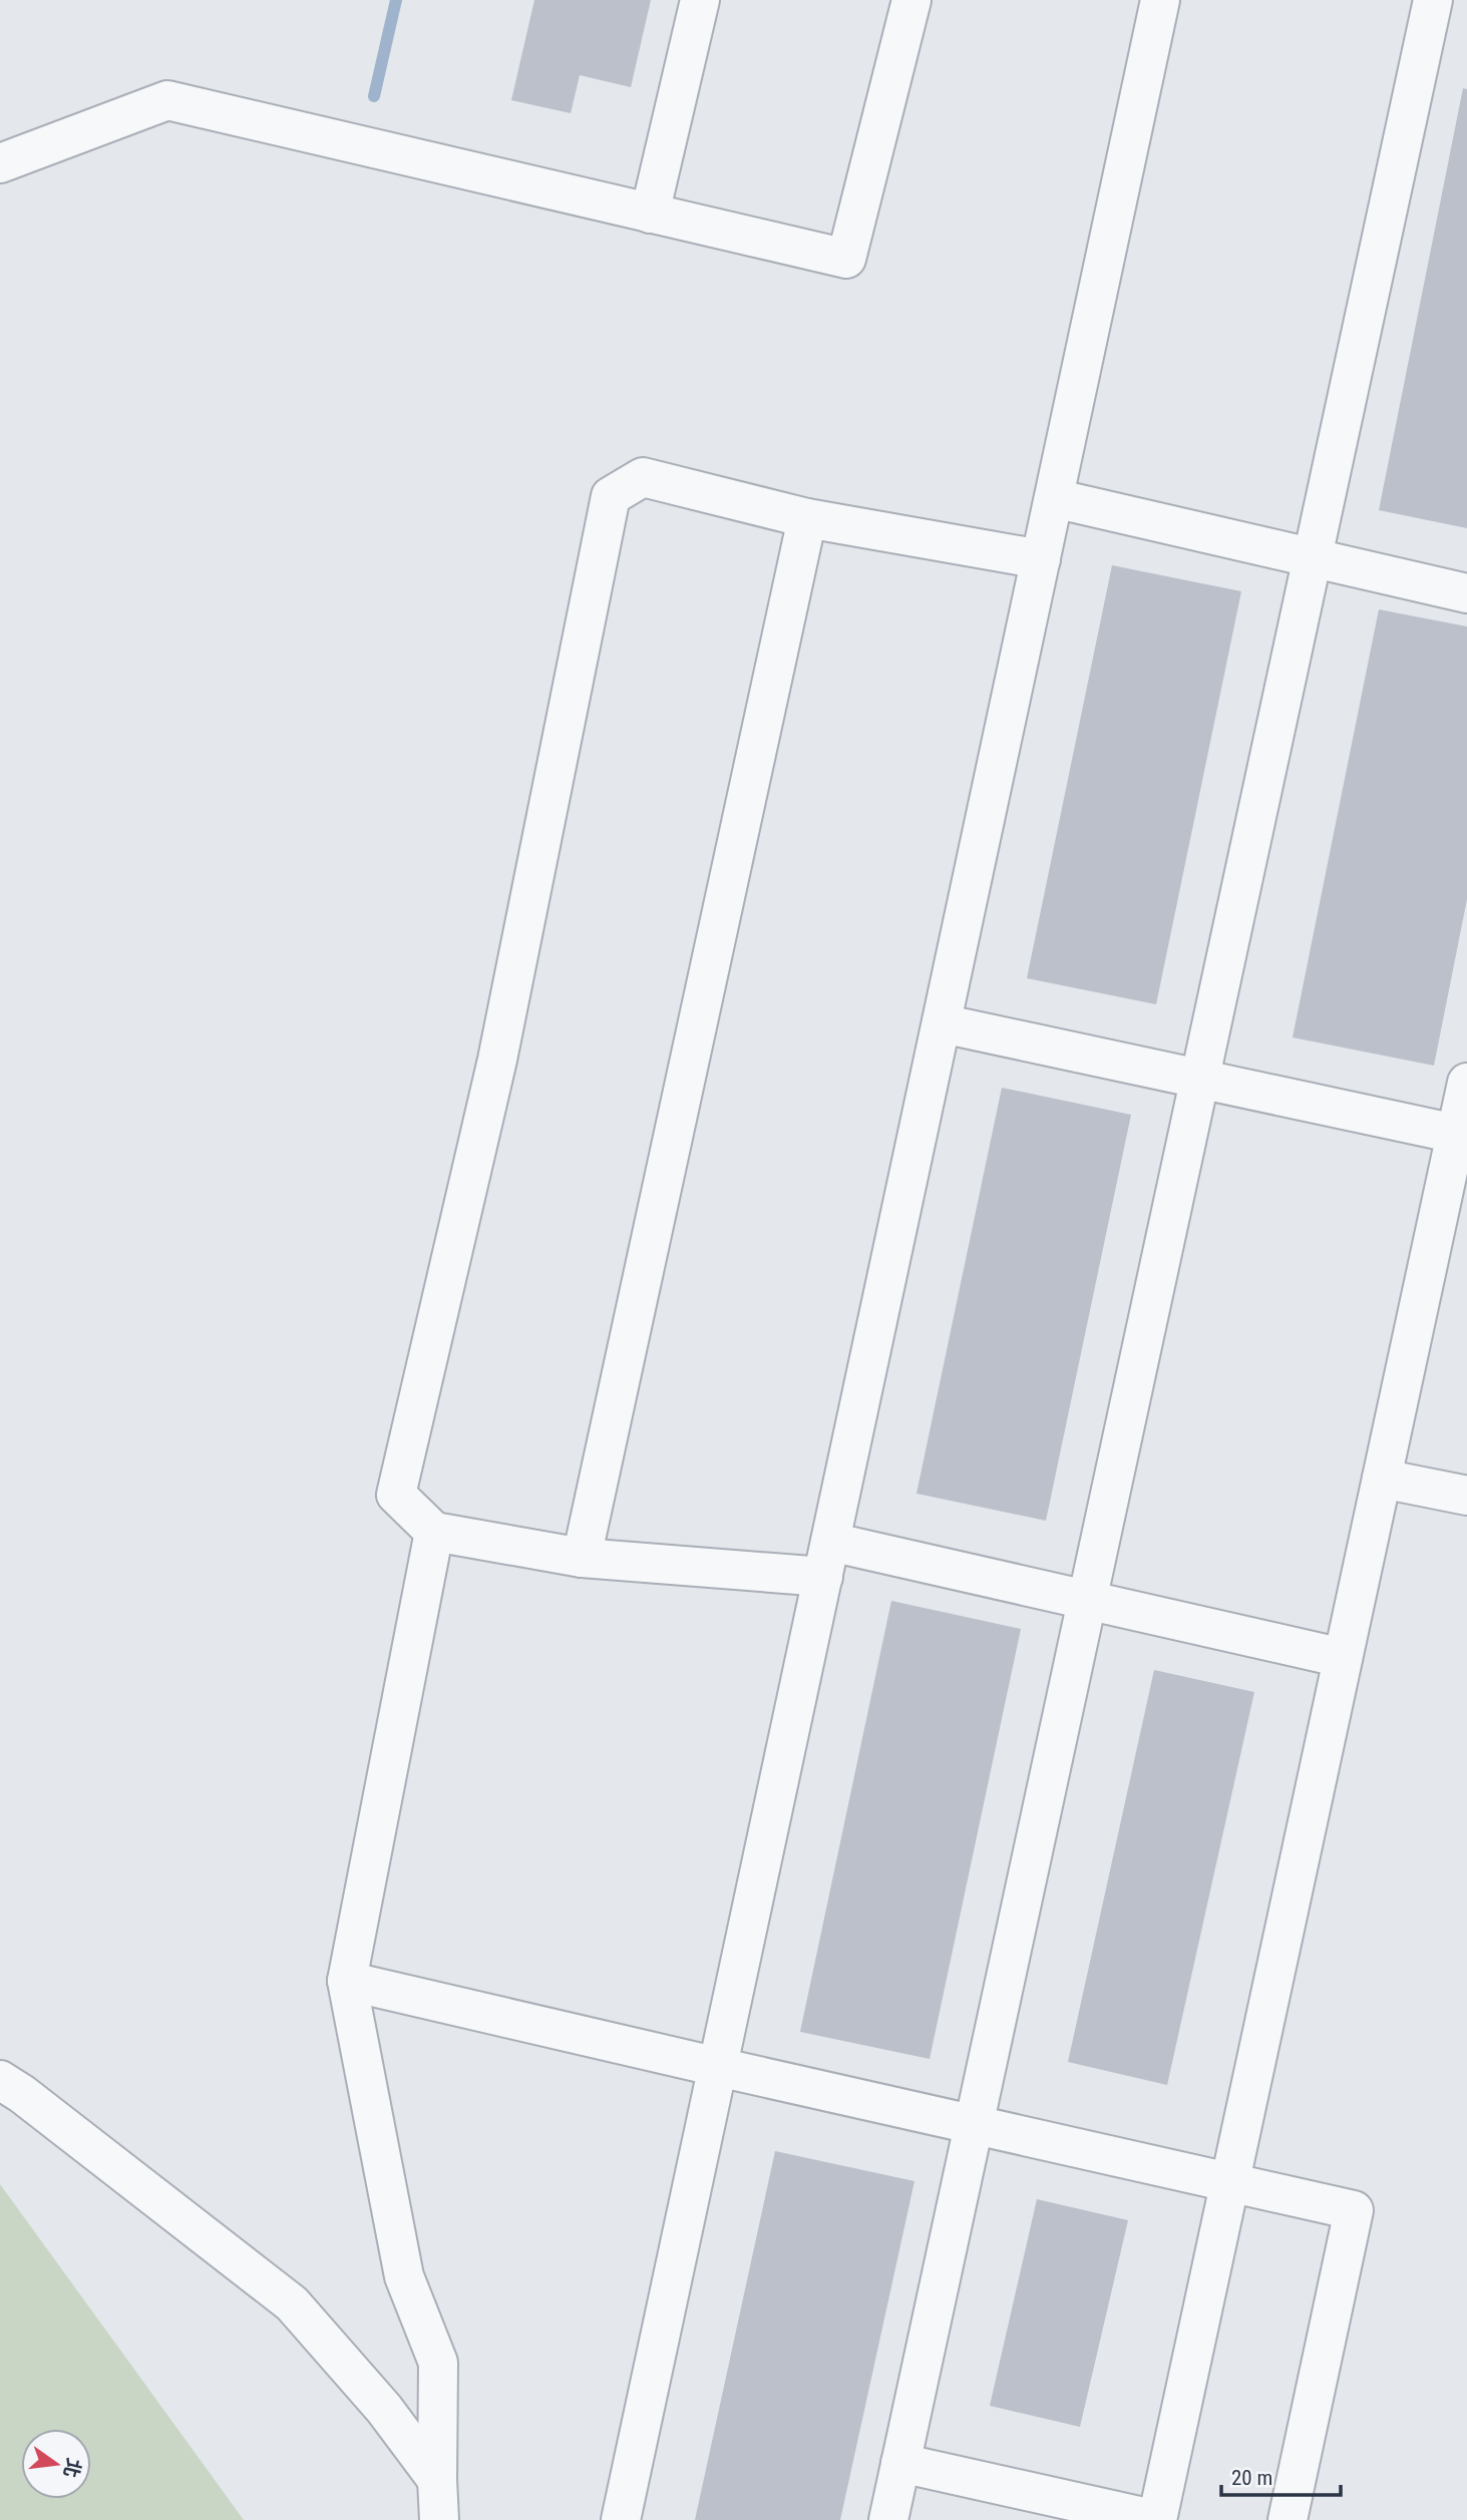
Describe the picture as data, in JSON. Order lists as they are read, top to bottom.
{
  "scale_bar": "20 m",
  "north": "right"
}
